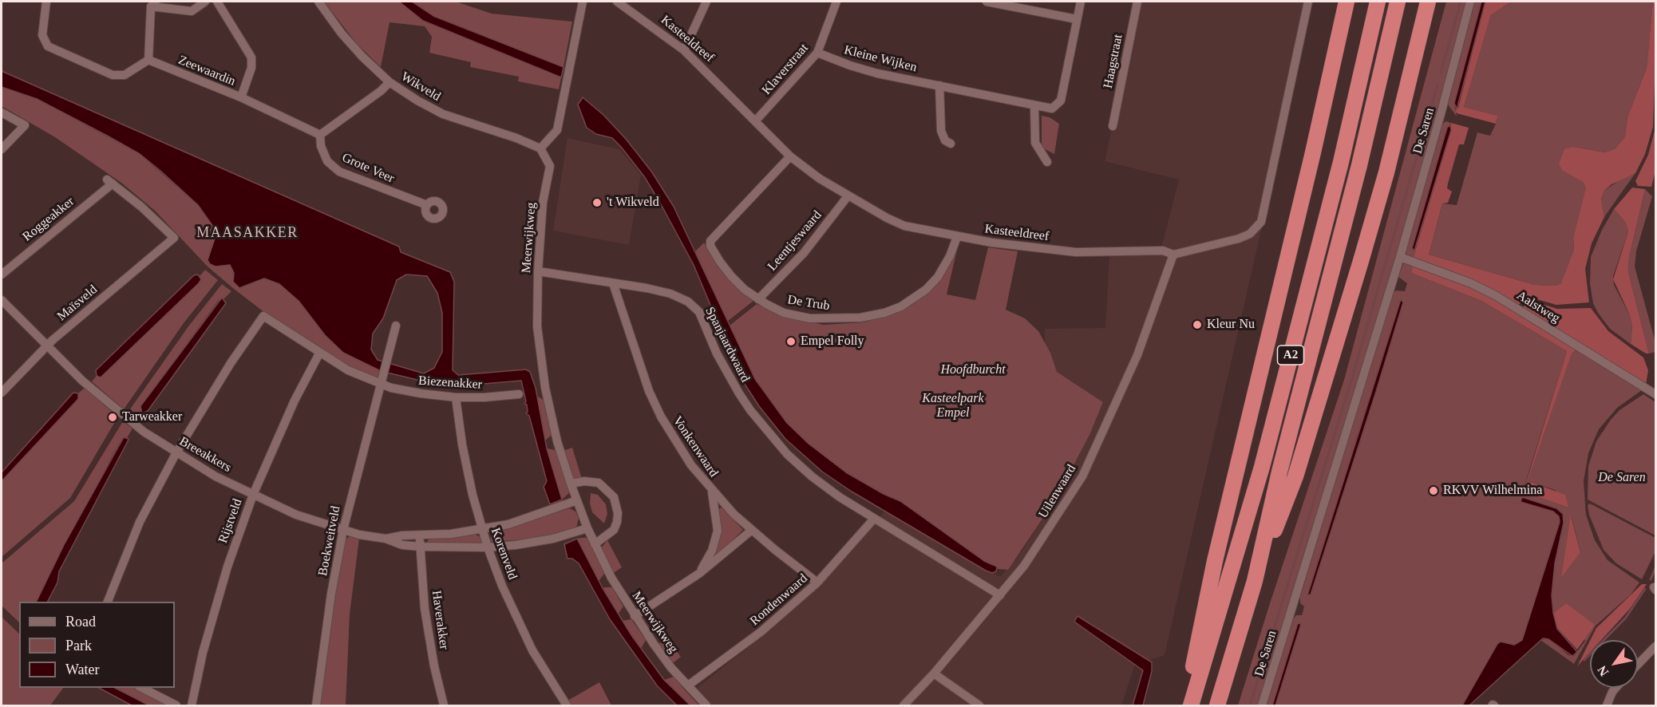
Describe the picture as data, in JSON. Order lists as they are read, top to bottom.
{
  "streets": {
    "highway": ["A2"],
    "street": [
      "Kasteeldreef",
      "Kleine Wijken",
      "Haagstraat",
      "Klaverstraat",
      "Zeewaardin",
      "Wikveld",
      "De Saren",
      "Grote Veer",
      "Roggeakker",
      "Meerwijkweg",
      "Leentjeswaard",
      "Maïsveld",
      "De Trub",
      "Aalstweg",
      "Spanjaardwaard",
      "Biezenakker",
      "Vonkenwaard",
      "Breeakkers",
      "Uilenwaard",
      "Rijstveld",
      "Boekweitveld",
      "Korenveld",
      "Rondenwaard",
      "Haverakker"
    ]
  },
  "crossings": [
    ["Kasteeldreef", "Klaverstraat"],
    ["Kasteeldreef", "Leentjeswaard"],
    ["Kasteeldreef", "De Trub"],
    ["Kasteeldreef", "Uilenwaard"],
    ["Kleine Wijken", "Klaverstraat"],
    ["Zeewaardin", "Grote Veer"],
    ["Wikveld", "Meerwijkweg"],
    ["De Saren", "Aalstweg"],
    ["Roggeakker", "Maïsveld"],
    ["Meerwijkweg", "Spanjaardwaard"],
    ["Meerwijkweg", "Breeakkers"],
    ["Meerwijkweg", "Rondenwaard"],
    ["Leentjeswaard", "De Trub"],
    ["Maïsveld", "Breeakkers"],
    ["Spanjaardwaard", "Vonkenwaard"],
    ["Spanjaardwaard", "Uilenwaard"],
    ["Spanjaardwaard", "Rondenwaard"],
    ["Biezenakker", "Breeakkers"],
    ["Biezenakker", "Rijstveld"],
    ["Biezenakker", "Boekweitveld"],
    ["Biezenakker", "Korenveld"],
    ["Vonkenwaard", "Rondenwaard"],
    ["Breeakkers", "Rijstveld"],
    ["Breeakkers", "Boekweitveld"],
    ["Breeakkers", "Korenveld"],
    ["Breeakkers", "Haverakker"]
  ],
  "districts": ["MAASAKKER"],
  "parks": ["Hoofdburcht", "Kasteelpark Empel", "De Saren"],
  "places": [
    "'t Wikveld",
    "Kleur Nu",
    "Empel Folly",
    "Tarweakker",
    "RKVV Wilhelmina"
  ],
  "legend": ["Road", "Park", "Water"],
  "north": "bottom left"
}
